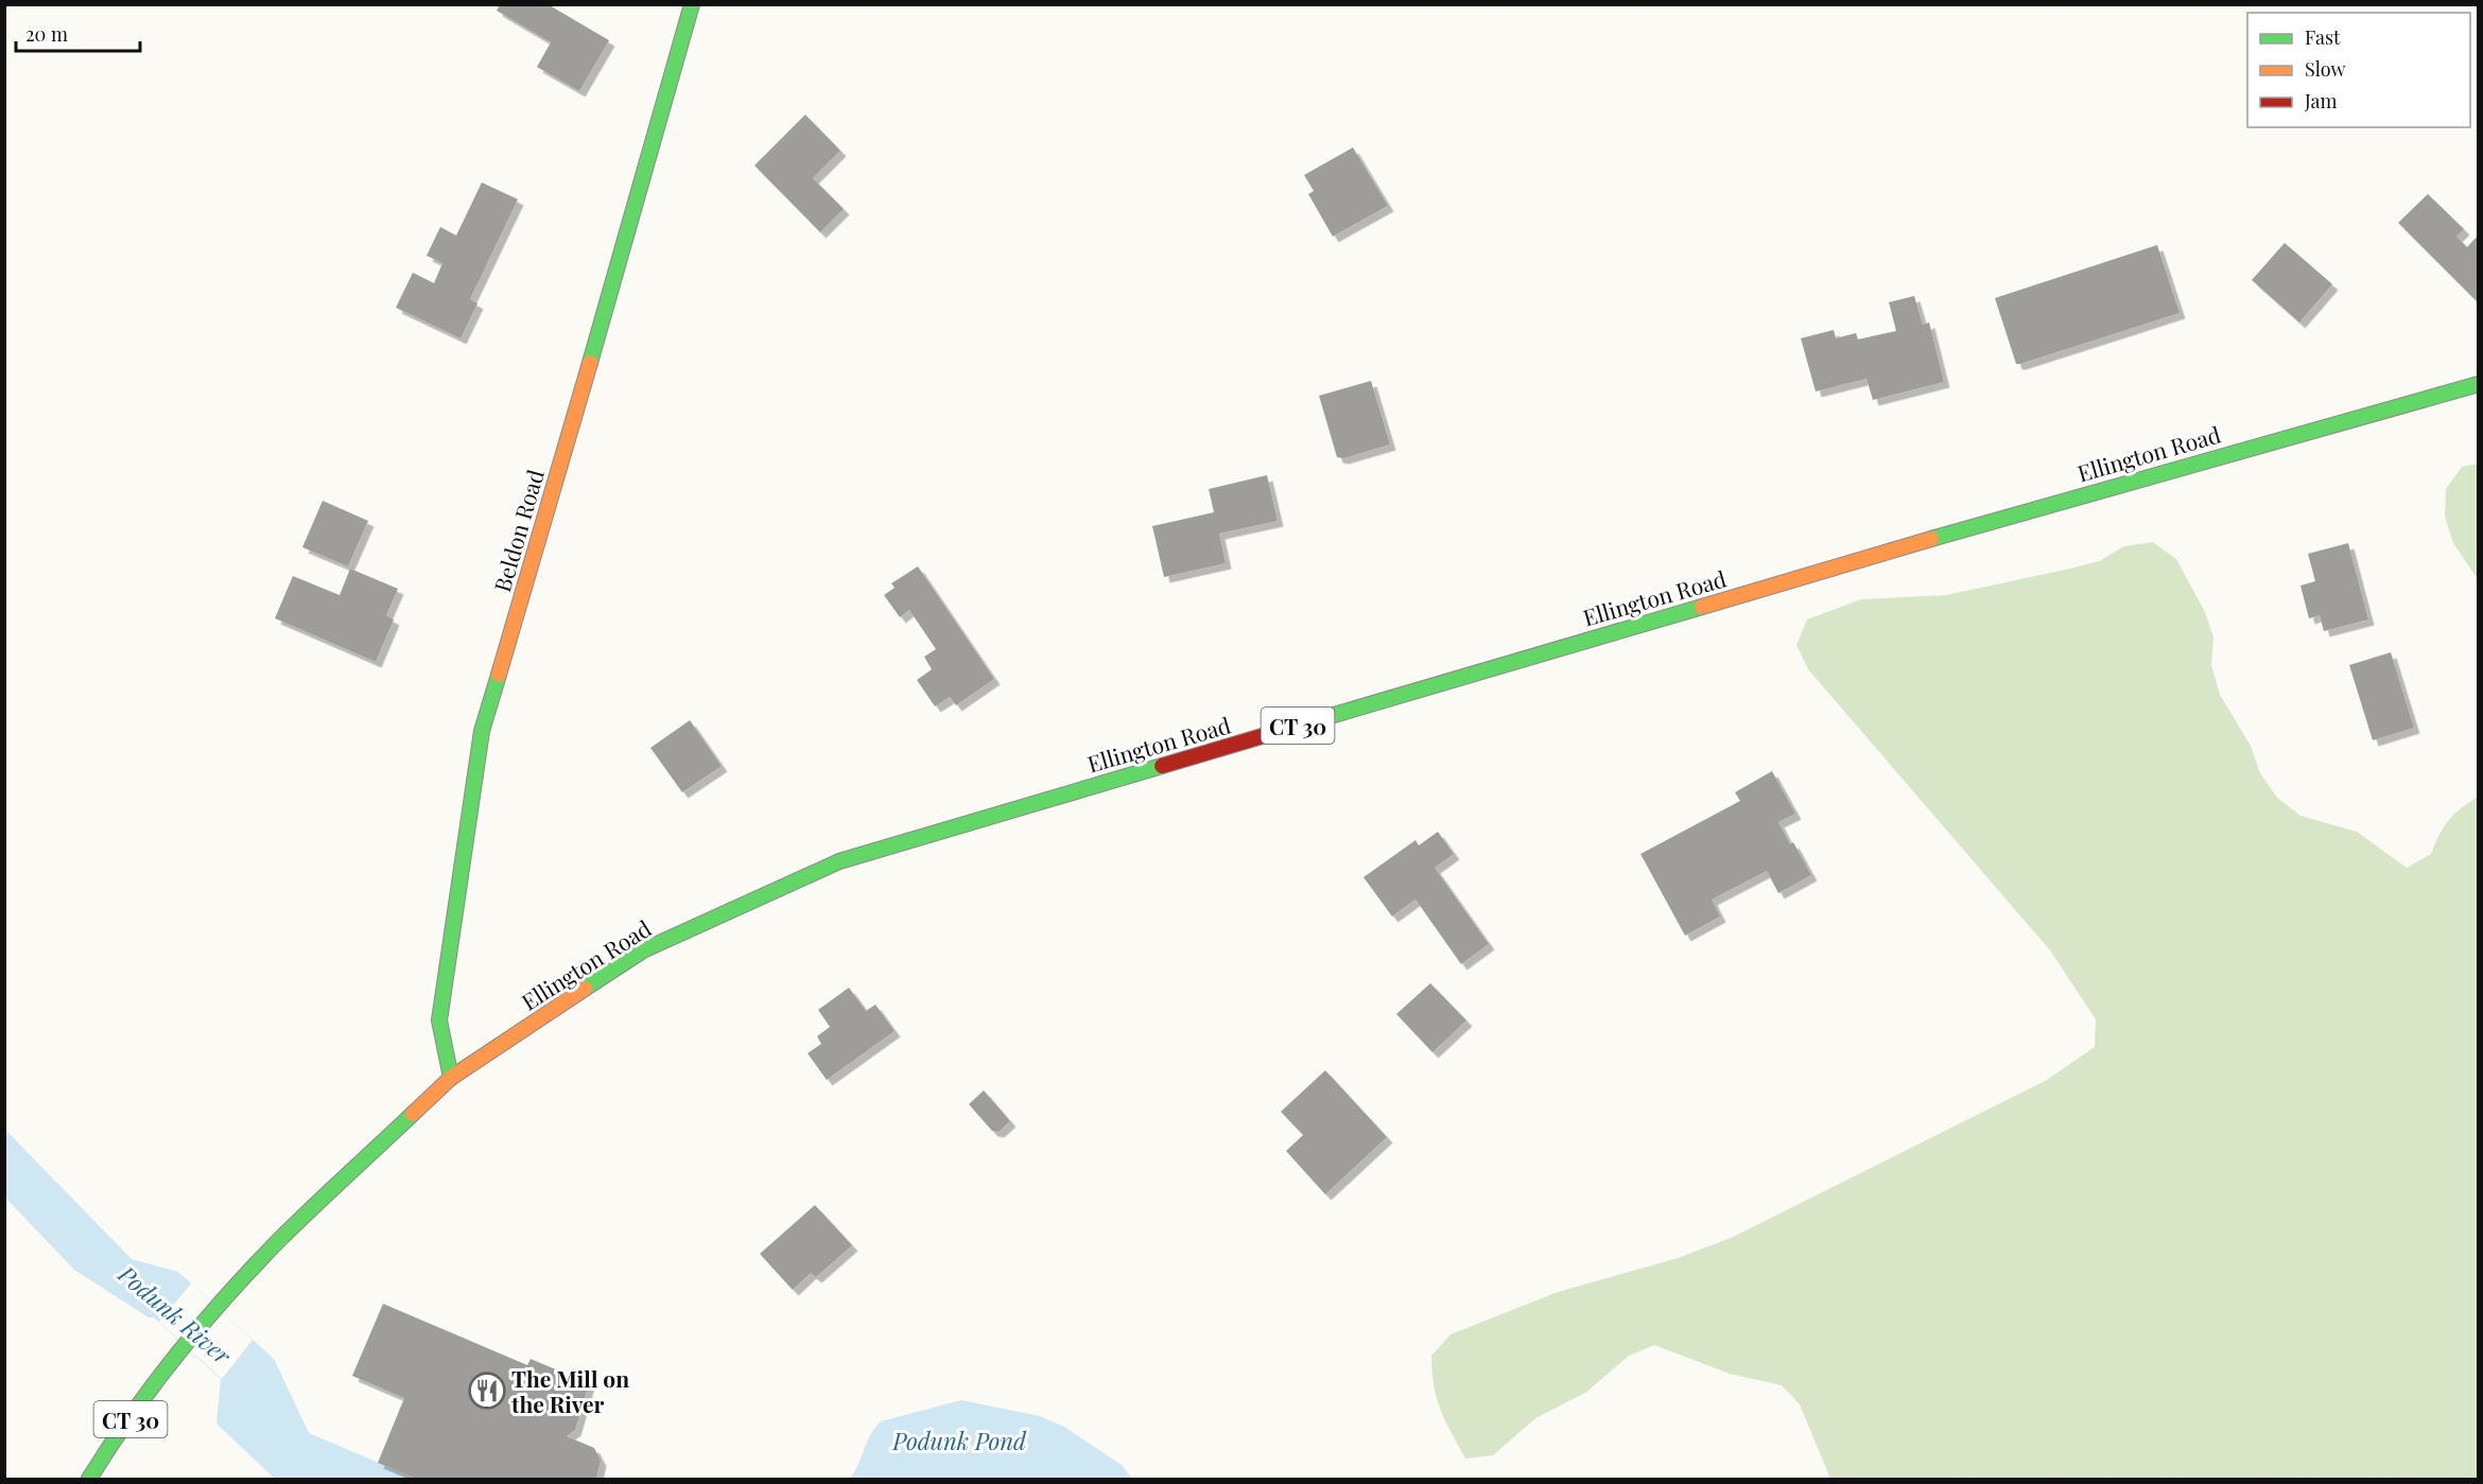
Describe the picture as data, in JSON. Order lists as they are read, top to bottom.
{
  "streets": {
    "main road": ["Ellington Road", "Beldon Road", "CT 30"]
  },
  "crossings": [
    ["Ellington Road", "Beldon Road"]
  ],
  "water": ["Podunk River", "Podunk Pond"],
  "places": {
    "restaurant": ["The Mill on the River"]
  },
  "legend": ["Fast", "Slow", "Jam"],
  "scale_bar": "20 m"
}
